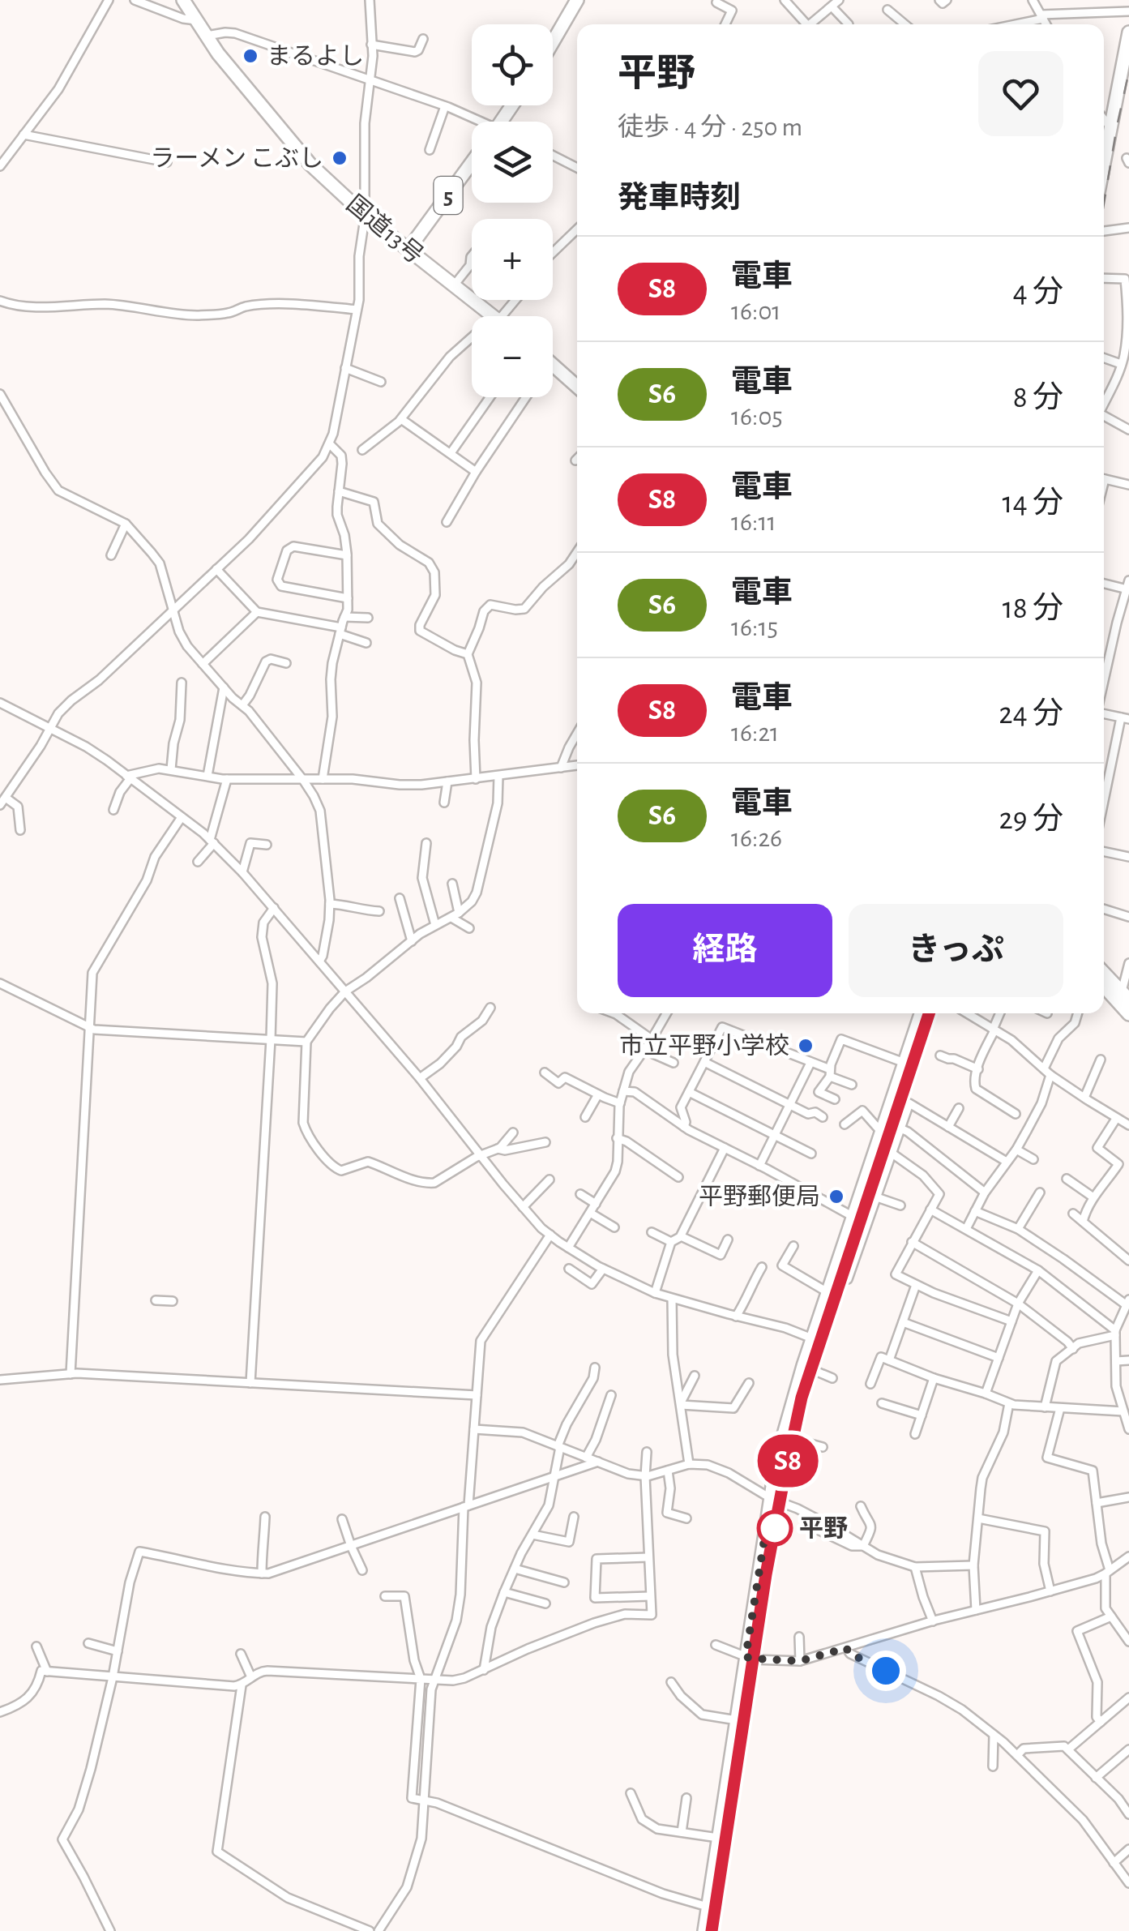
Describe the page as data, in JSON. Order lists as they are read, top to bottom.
{
  "streets": {
    "main road": ["5", "国道13号"]
  },
  "crossings": [
    ["5", "国道13号"]
  ],
  "places": [
    "まるよし",
    "ラーメン こぶし",
    "市立平野小学校",
    "平野郵便局",
    "平野"
  ],
  "page": {
    "on_map": "S8",
    "map_buttons": ["+", "−"],
    "heading": [
      ["平野", "徒歩 · 4 分 · 250 m"],
      "発車時刻"
    ],
    "list": [
      {
        "mark": "S8",
        "name": "電車",
        "note": "16:01",
        "value": "4 分"
      },
      {
        "mark": "S6",
        "name": "電車",
        "note": "16:05",
        "value": "8 分"
      },
      {
        "mark": "S8",
        "name": "電車",
        "note": "16:11",
        "value": "14 分"
      },
      {
        "mark": "S6",
        "name": "電車",
        "note": "16:15",
        "value": "18 分"
      },
      {
        "mark": "S8",
        "name": "電車",
        "note": "16:21",
        "value": "24 分"
      },
      {
        "mark": "S6",
        "name": "電車",
        "note": "16:26",
        "value": "29 分"
      }
    ],
    "buttons": ["経路", "きっぷ"]
  }
}
